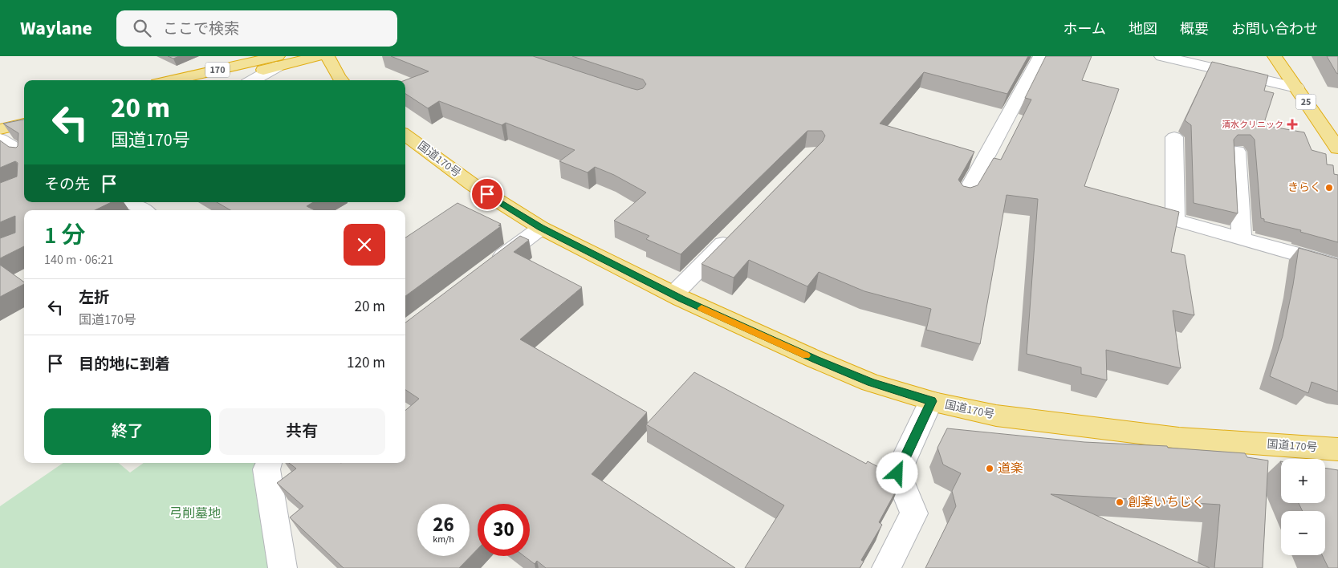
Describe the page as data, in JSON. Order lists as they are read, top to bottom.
{
  "streets": {
    "highway": ["170", "25", "国道170号"]
  },
  "parks": ["弓削墓地"],
  "places": {
    "health": ["清水クリニック"],
    "other": ["きらく", "道楽", "創楽いちじく"]
  },
  "page": {
    "header": "Waylane",
    "search": "ここで検索",
    "nav": [
      "ホーム",
      "地図",
      "概要",
      "お問い合わせ"
    ],
    "turn": ["20 m", "国道170号"],
    "then": "その先",
    "heading": ["1 分", "140 m · 06:21"],
    "list": [
      {
        "name": "左折",
        "note": "国道170号",
        "value": "20 m"
      },
      {
        "name": "目的地に到着",
        "value": "120 m"
      }
    ],
    "buttons": ["終了", "共有"],
    "map_buttons": ["+", "−"],
    "speed": "26 km/h",
    "limit": "30"
  }
}
